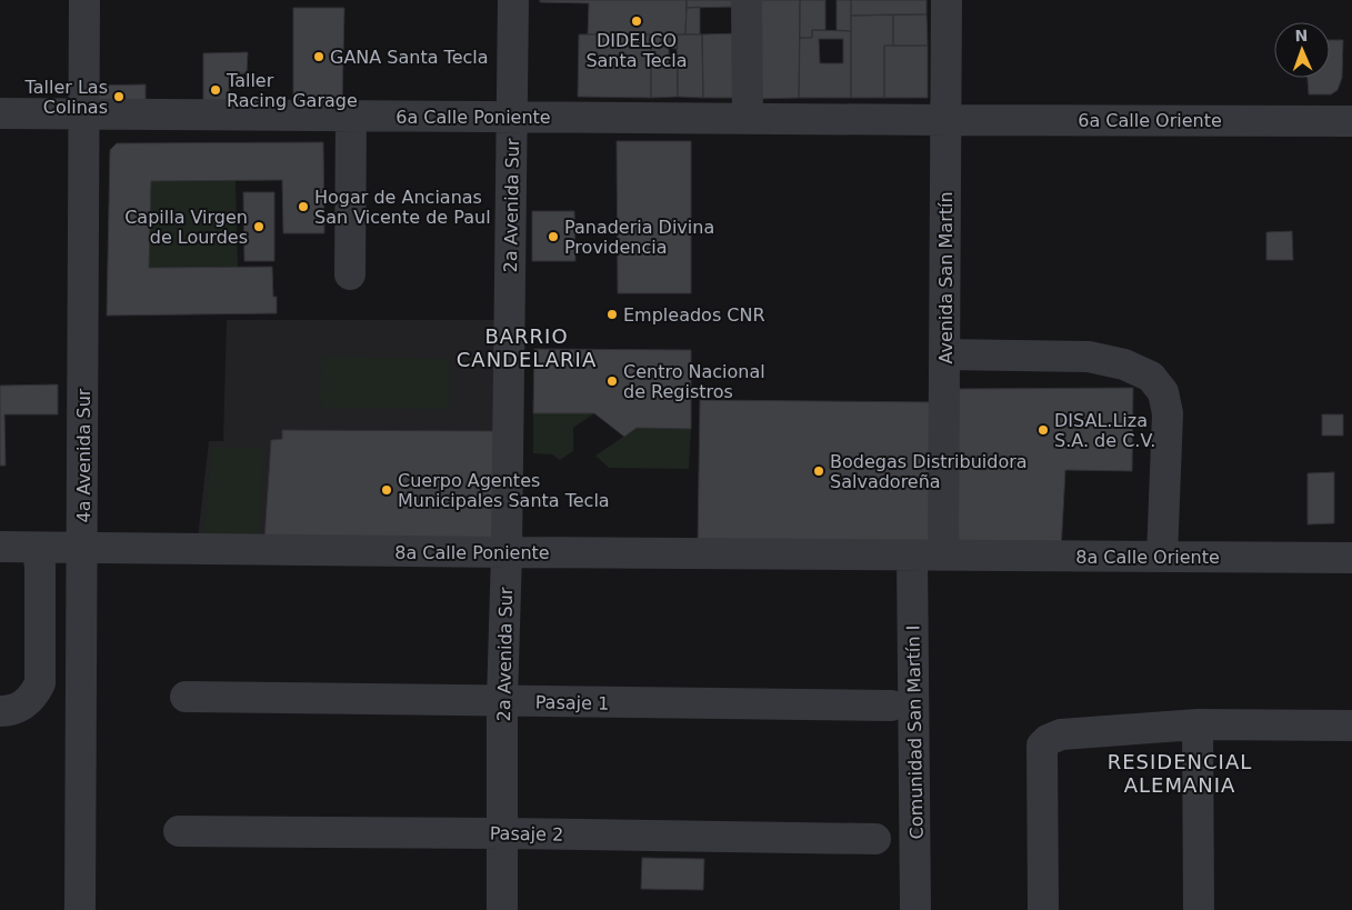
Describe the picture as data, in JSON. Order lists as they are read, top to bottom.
{
  "streets": {
    "street": [
      "6a Calle Poniente",
      "6a Calle Oriente",
      "2a Avenida Sur",
      "Avenida San Martín",
      "4a Avenida Sur",
      "8a Calle Poniente",
      "8a Calle Oriente",
      "Pasaje 1",
      "Comunidad San Martín I",
      "Pasaje 2"
    ]
  },
  "crossings": [
    ["6a Calle Poniente", "6a Calle Oriente"],
    ["6a Calle Poniente", "2a Avenida Sur"],
    ["6a Calle Poniente", "Avenida San Martín"],
    ["6a Calle Poniente", "4a Avenida Sur"],
    ["6a Calle Oriente", "Avenida San Martín"],
    ["2a Avenida Sur", "8a Calle Poniente"],
    ["2a Avenida Sur", "Pasaje 1"],
    ["2a Avenida Sur", "Pasaje 2"],
    ["Avenida San Martín", "8a Calle Poniente"],
    ["Avenida San Martín", "8a Calle Oriente"],
    ["4a Avenida Sur", "8a Calle Poniente"],
    ["8a Calle Poniente", "8a Calle Oriente"],
    ["8a Calle Poniente", "Comunidad San Martín I"]
  ],
  "districts": ["BARRIO CANDELARIA", "RESIDENCIAL ALEMANIA"],
  "places": [
    "DIDELCO Santa Tecla",
    "GANA Santa Tecla",
    "Taller Racing Garage",
    "Taller Las Colinas",
    "Hogar de Ancianas San Vicente de Paul",
    "Capilla Virgen de Lourdes",
    "Panaderia Divina Providencia",
    "Empleados CNR",
    "Centro Nacional de Registros",
    "DISAL.Liza S.A. de C.V.",
    "Bodegas Distribuidora Salvadoreña",
    "Cuerpo Agentes Municipales Santa Tecla"
  ],
  "north": "top"
}
